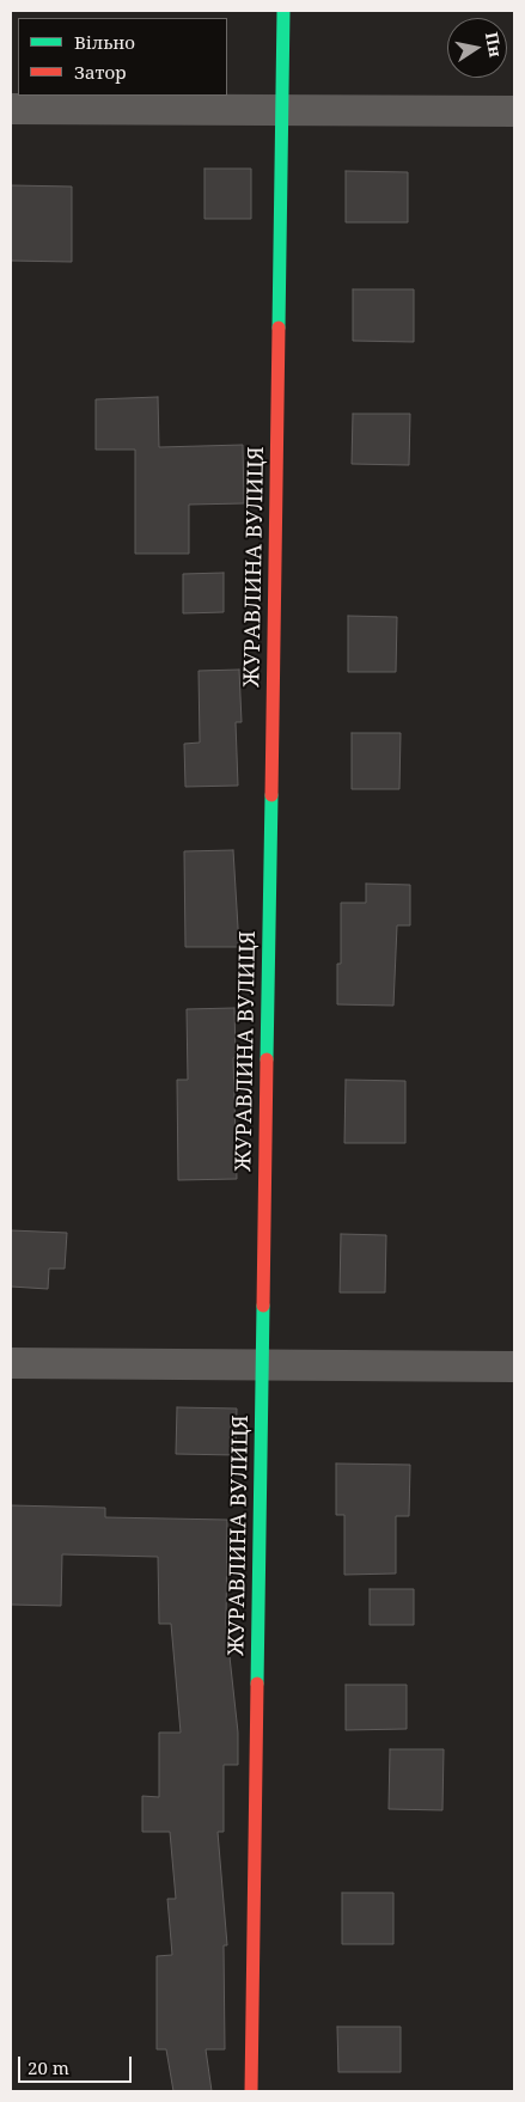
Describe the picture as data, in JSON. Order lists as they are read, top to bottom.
{
  "streets": {
    "street": ["ЖУРАВЛИНА ВУЛИЦЯ"]
  },
  "legend": ["Вільно", "Затор"],
  "scale_bar": "20 m",
  "north": "right"
}
